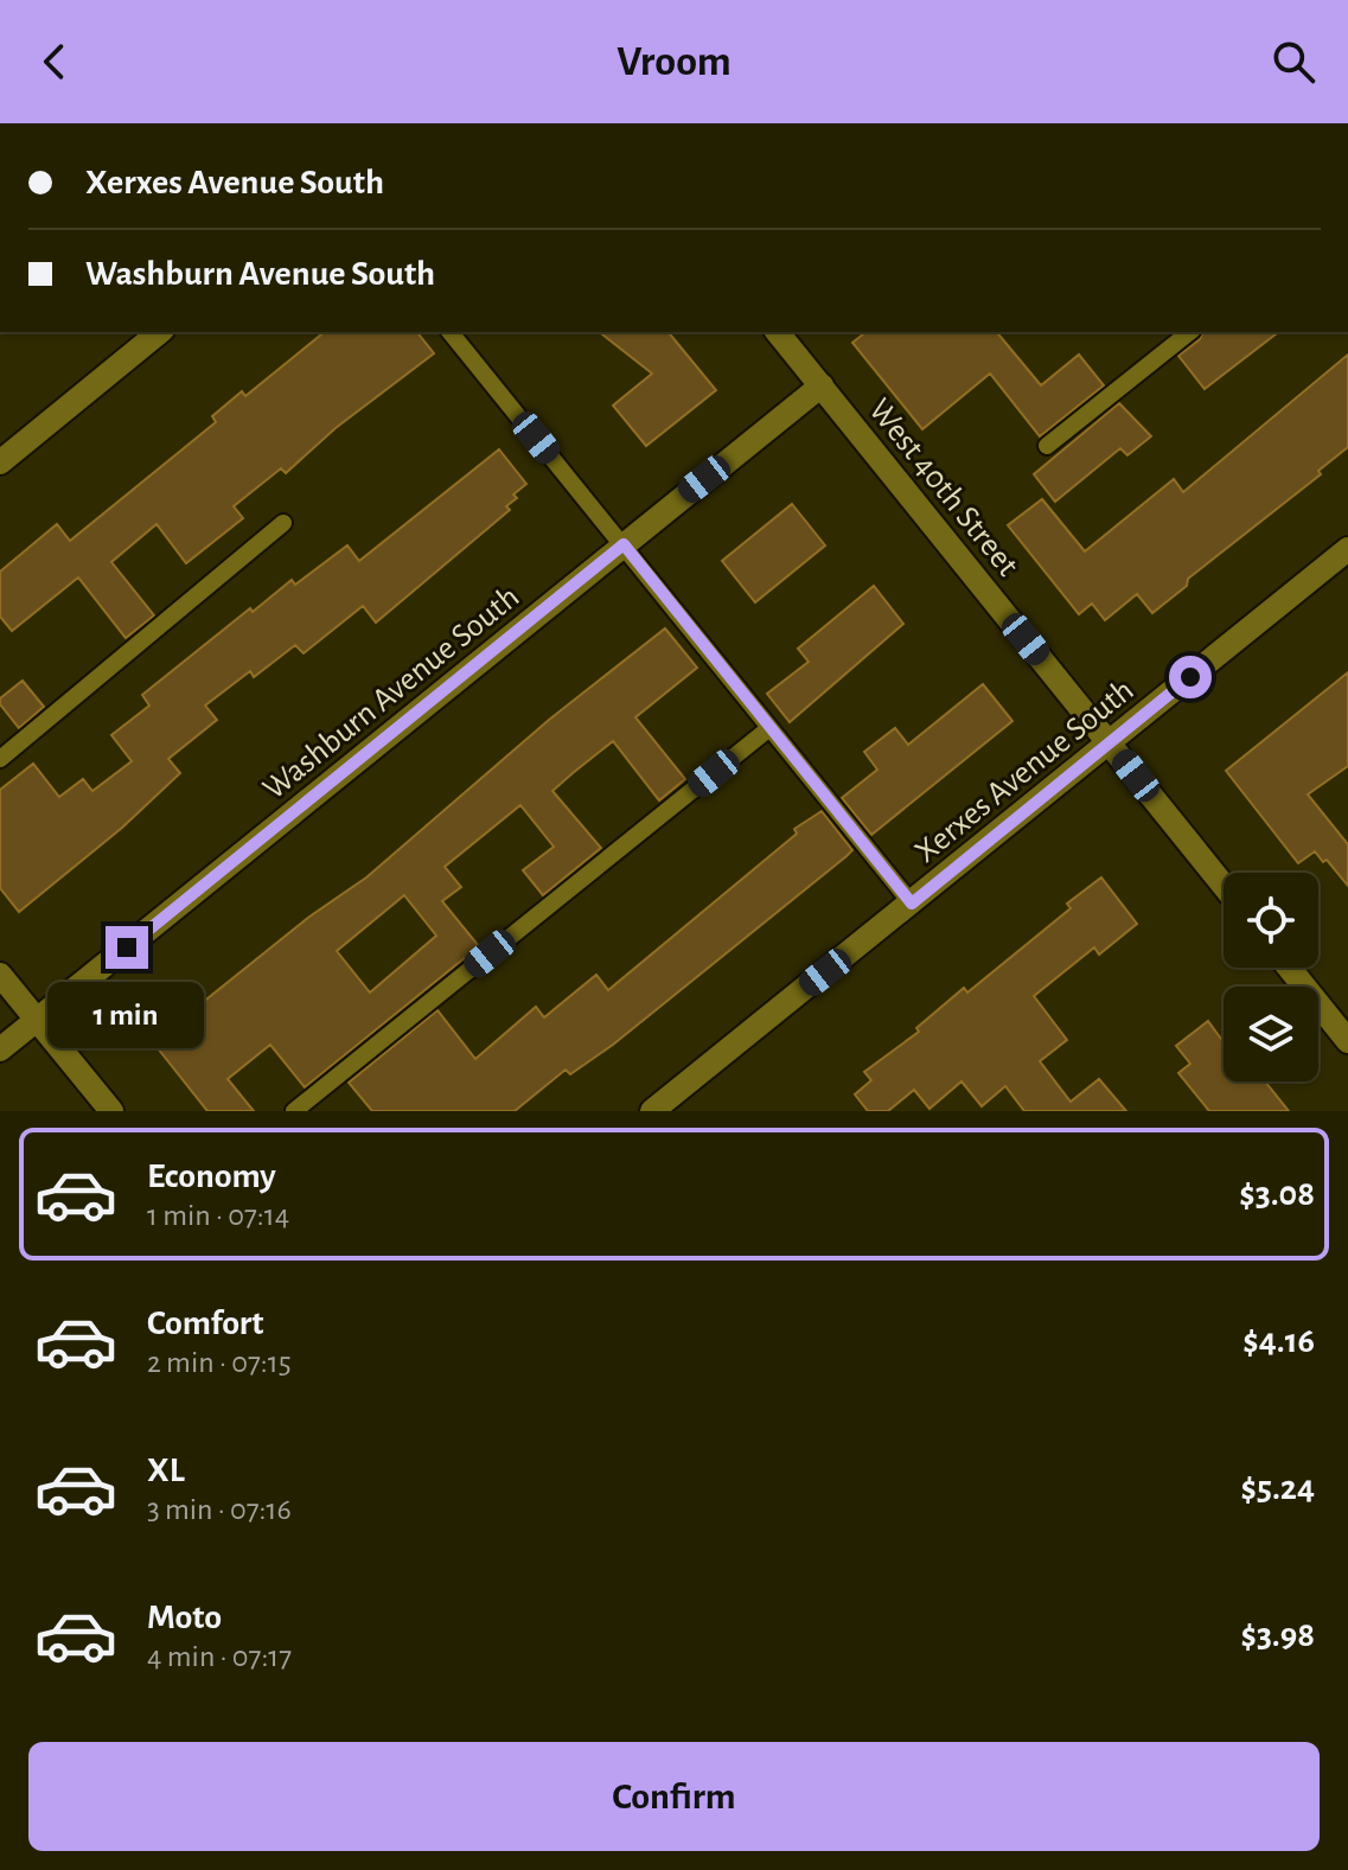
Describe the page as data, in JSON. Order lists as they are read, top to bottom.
{
  "streets": {
    "street": ["West 40th Street", "Washburn Avenue South", "Xerxes Avenue South"]
  },
  "crossings": [
    ["West 40th Street", "Washburn Avenue South"],
    ["West 40th Street", "Xerxes Avenue South"]
  ],
  "page": {
    "header": "Vroom",
    "banner": ["Xerxes Avenue South", "Washburn Avenue South"],
    "bubble": "1 min",
    "list": [
      {
        "name": "Economy",
        "note": "1 min · 07:14",
        "value": "$3.08"
      },
      {
        "name": "Comfort",
        "note": "2 min · 07:15",
        "value": "$4.16"
      },
      {
        "name": "XL",
        "note": "3 min · 07:16",
        "value": "$5.24"
      },
      {
        "name": "Moto",
        "note": "4 min · 07:17",
        "value": "$3.98"
      }
    ],
    "buttons": "Confirm"
  }
}
